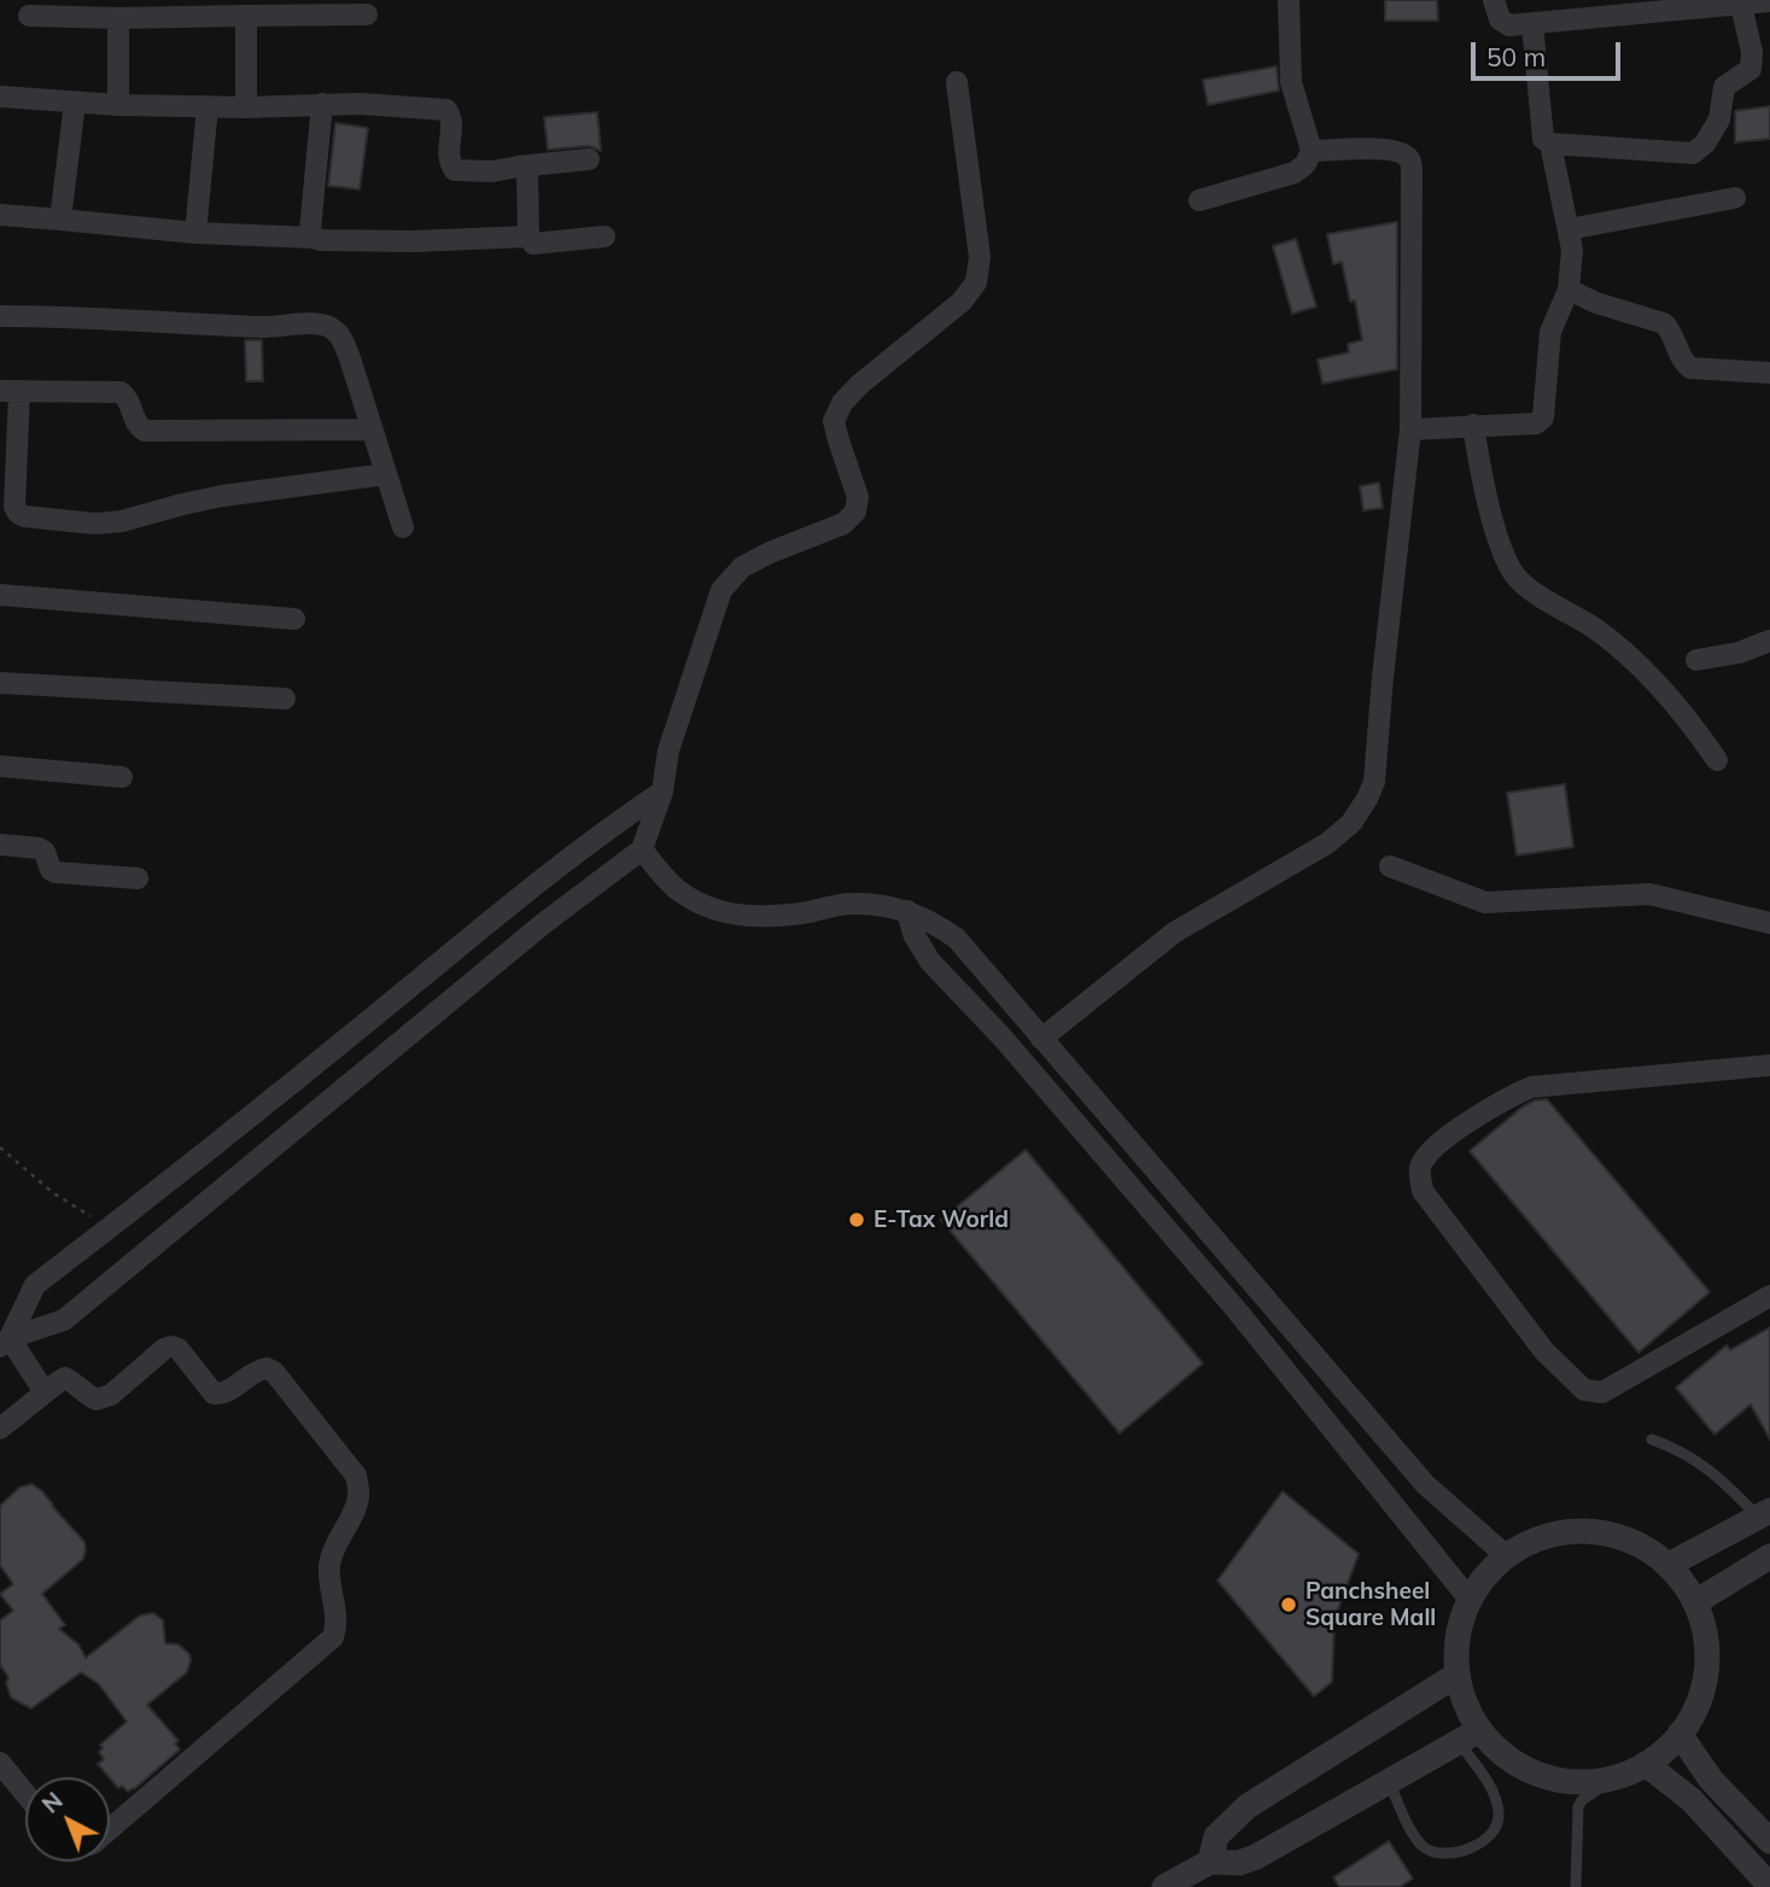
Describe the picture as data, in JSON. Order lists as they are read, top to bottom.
{
  "places": ["E-Tax World", "Panchsheel Square Mall"],
  "scale_bar": "50 m",
  "north": "top left"
}
